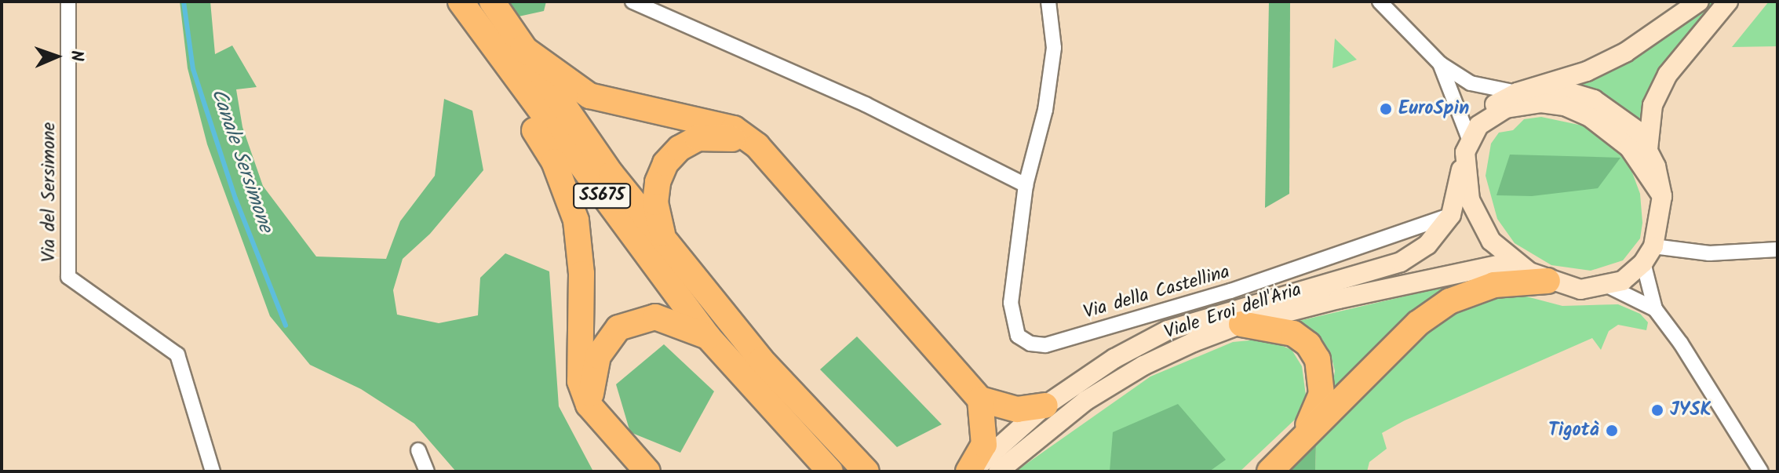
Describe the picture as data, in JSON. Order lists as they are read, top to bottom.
{
  "streets": {
    "highway": ["SS675"],
    "main road": ["Viale Eroi dell'Aria"],
    "street": ["Via del Sersimone", "Via della Castellina"]
  },
  "crossings": [
    ["Via della Castellina", "Viale Eroi dell'Aria"]
  ],
  "water": ["Canale Sersimone"],
  "places": ["EuroSpin", "JYSK", "Tigotà"],
  "north": "right"
}
